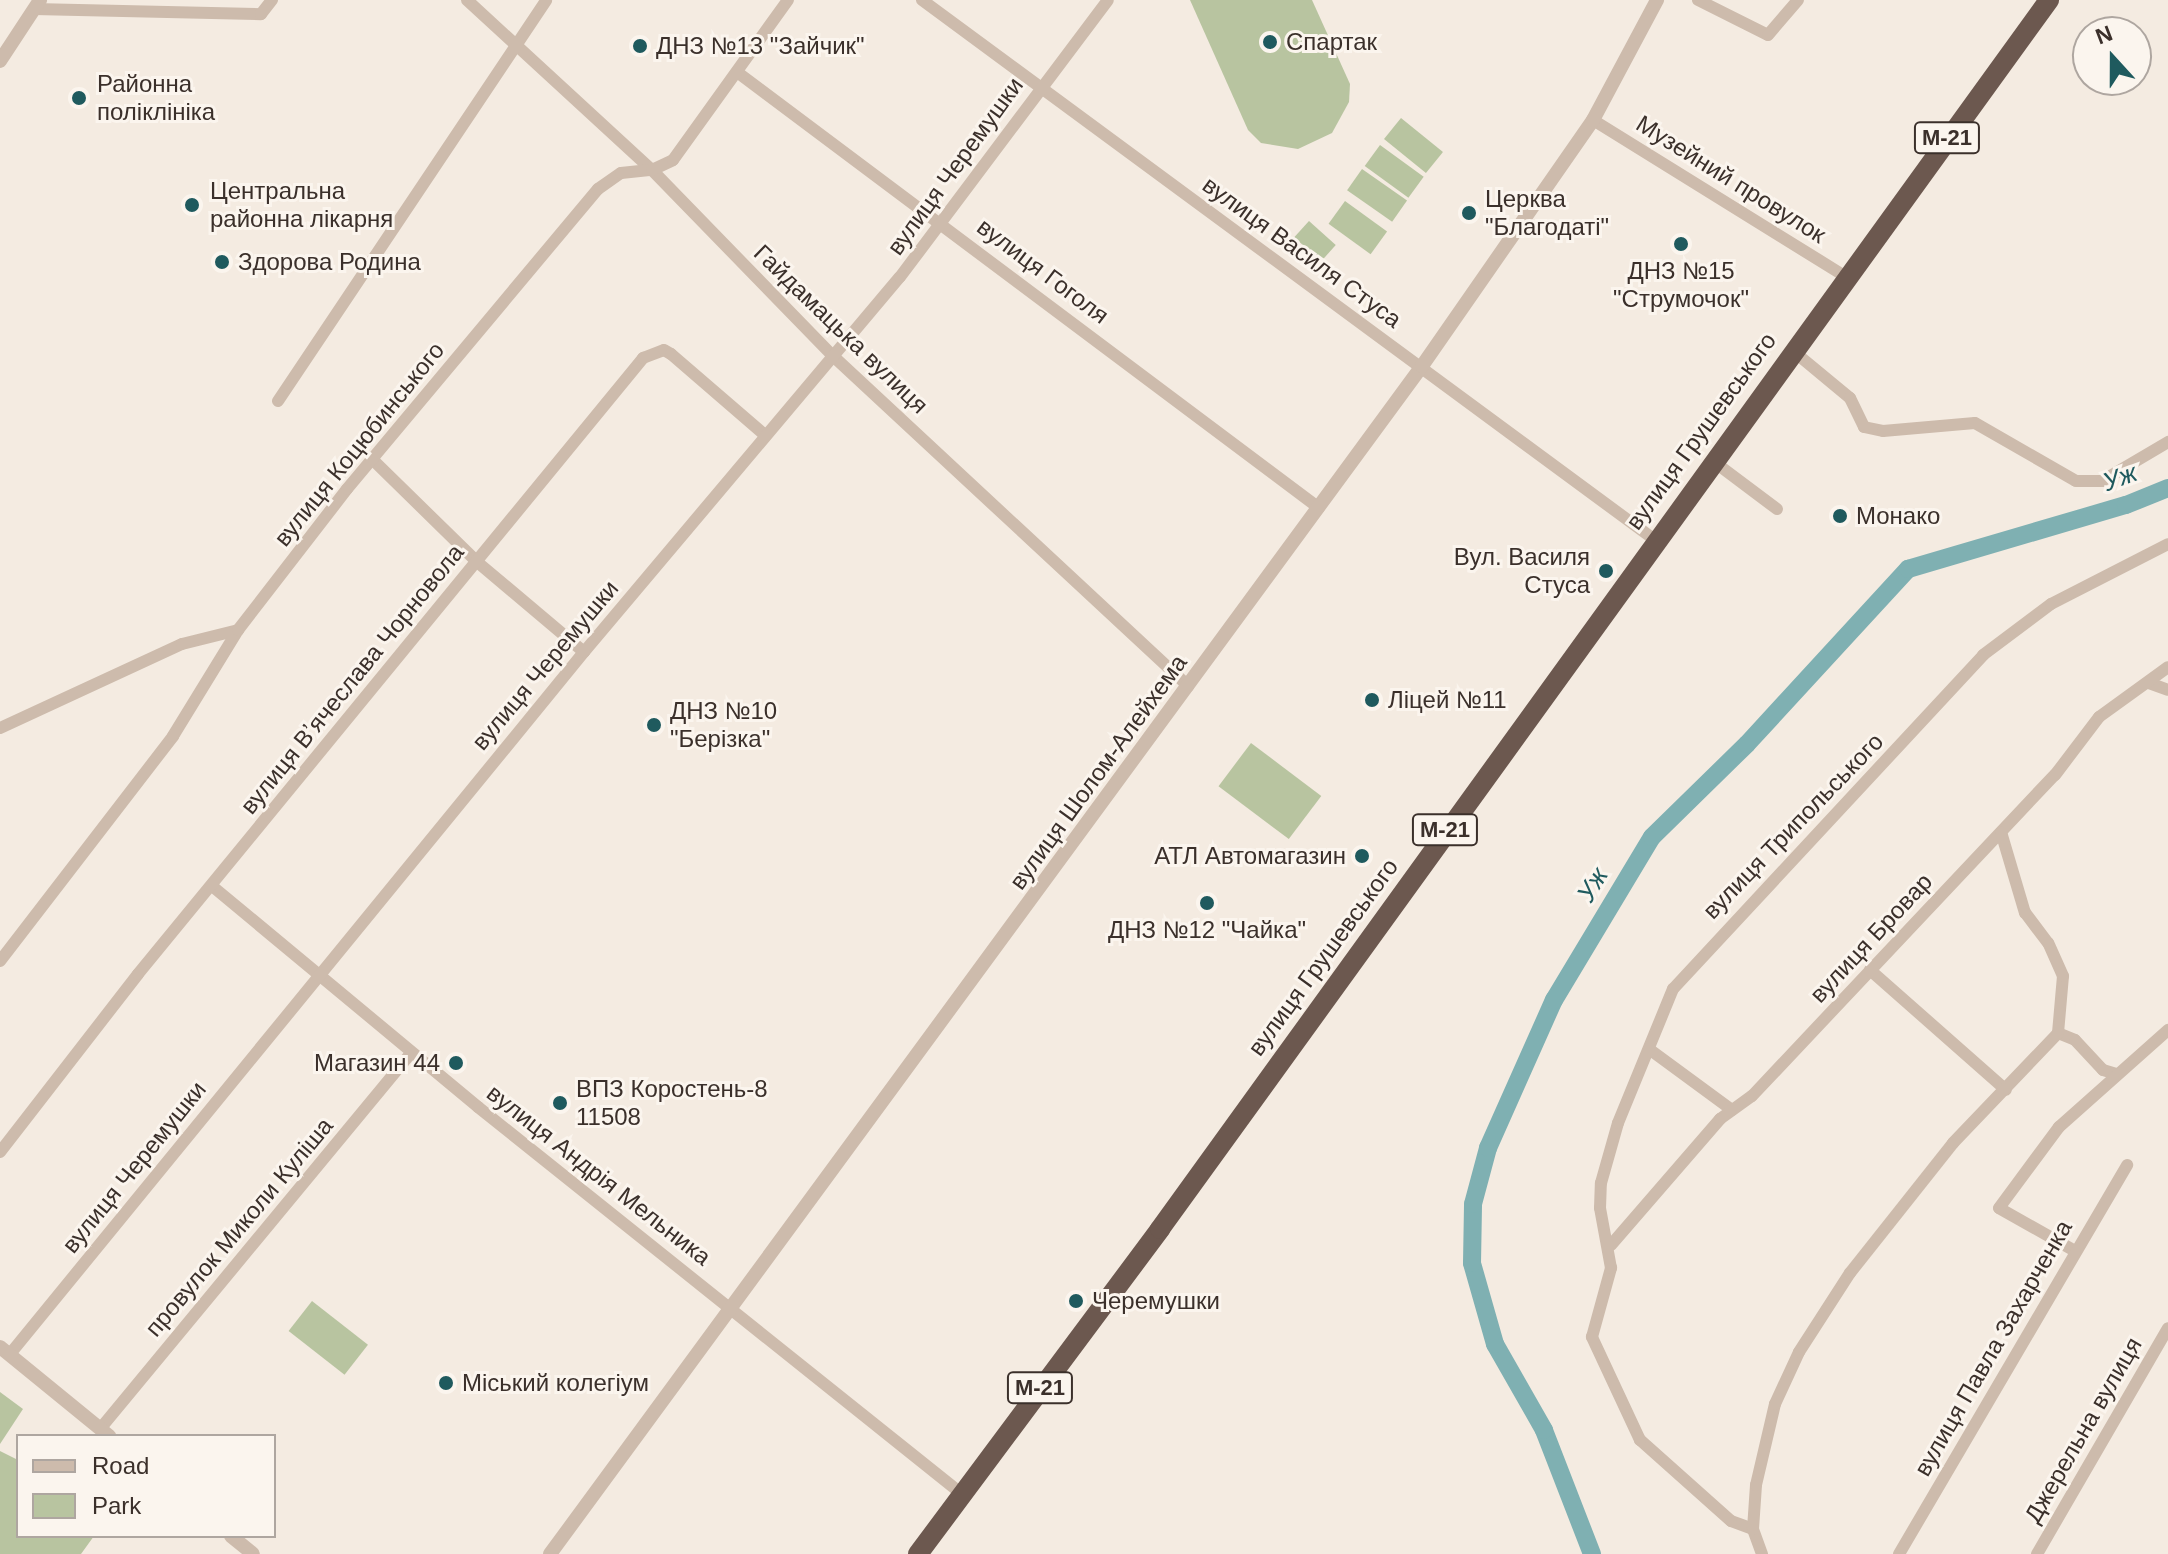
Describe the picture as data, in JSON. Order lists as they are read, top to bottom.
{
  "streets": {
    "highway": ["М-21", "вулиця Грушевського"],
    "street": [
      "вулиця Черемушки",
      "Музейний провулок",
      "вулиця Василя Стуса",
      "вулиця Гоголя",
      "Гайдамацька вулиця",
      "вулиця Коцюбинського",
      "вулиця Вʼячеслава Чорновола",
      "вулиця Шолом-Алейхема",
      "вулиця Трипольського",
      "вулиця Бровар",
      "вулиця Андрія Мельника",
      "провулок Миколи Куліша",
      "вулиця Павла Захарченка",
      "Джерельна вулиця"
    ]
  },
  "crossings": [
    ["вулиця Черемушки", "вулиця Василя Стуса"],
    ["вулиця Черемушки", "вулиця Гоголя"],
    ["вулиця Черемушки", "Гайдамацька вулиця"],
    ["вулиця Черемушки", "вулиця Вʼячеслава Чорновола"],
    ["вулиця Черемушки", "вулиця Андрія Мельника"],
    ["Музейний провулок", "вулиця Грушевського"],
    ["Музейний провулок", "вулиця Шолом-Алейхема"],
    ["вулиця Василя Стуса", "вулиця Грушевського"],
    ["вулиця Василя Стуса", "вулиця Шолом-Алейхема"],
    ["вулиця Гоголя", "вулиця Коцюбинського"],
    ["вулиця Гоголя", "вулиця Шолом-Алейхема"],
    ["Гайдамацька вулиця", "вулиця Коцюбинського"],
    ["Гайдамацька вулиця", "вулиця Шолом-Алейхема"],
    ["вулиця Грушевського", "вулиця Андрія Мельника"],
    ["вулиця Вʼячеслава Чорновола", "вулиця Андрія Мельника"],
    ["вулиця Шолом-Алейхема", "вулиця Андрія Мельника"],
    ["вулиця Трипольського", "вулиця Бровар"],
    ["вулиця Андрія Мельника", "провулок Миколи Куліша"]
  ],
  "water": ["Уж"],
  "places": [
    "Спартак",
    "ДНЗ №13 \"Зайчик\"",
    "Районна поліклініка",
    "Центральна районна лікарня",
    "Церква \"Благодаті\"",
    "ДНЗ №15 \"Струмочок\"",
    "Здорова Родина",
    "Монако",
    "Вул. Василя Стуса",
    "Ліцей №11",
    "ДНЗ №10 \"Берізка\"",
    "АТЛ Автомагазин",
    "ДНЗ №12 \"Чайка\"",
    "Магазин 44",
    "ВПЗ Коростень-8 11508",
    "Черемушки",
    "Міський колегіум"
  ],
  "legend": ["Road", "Park"],
  "north": "top"
}
